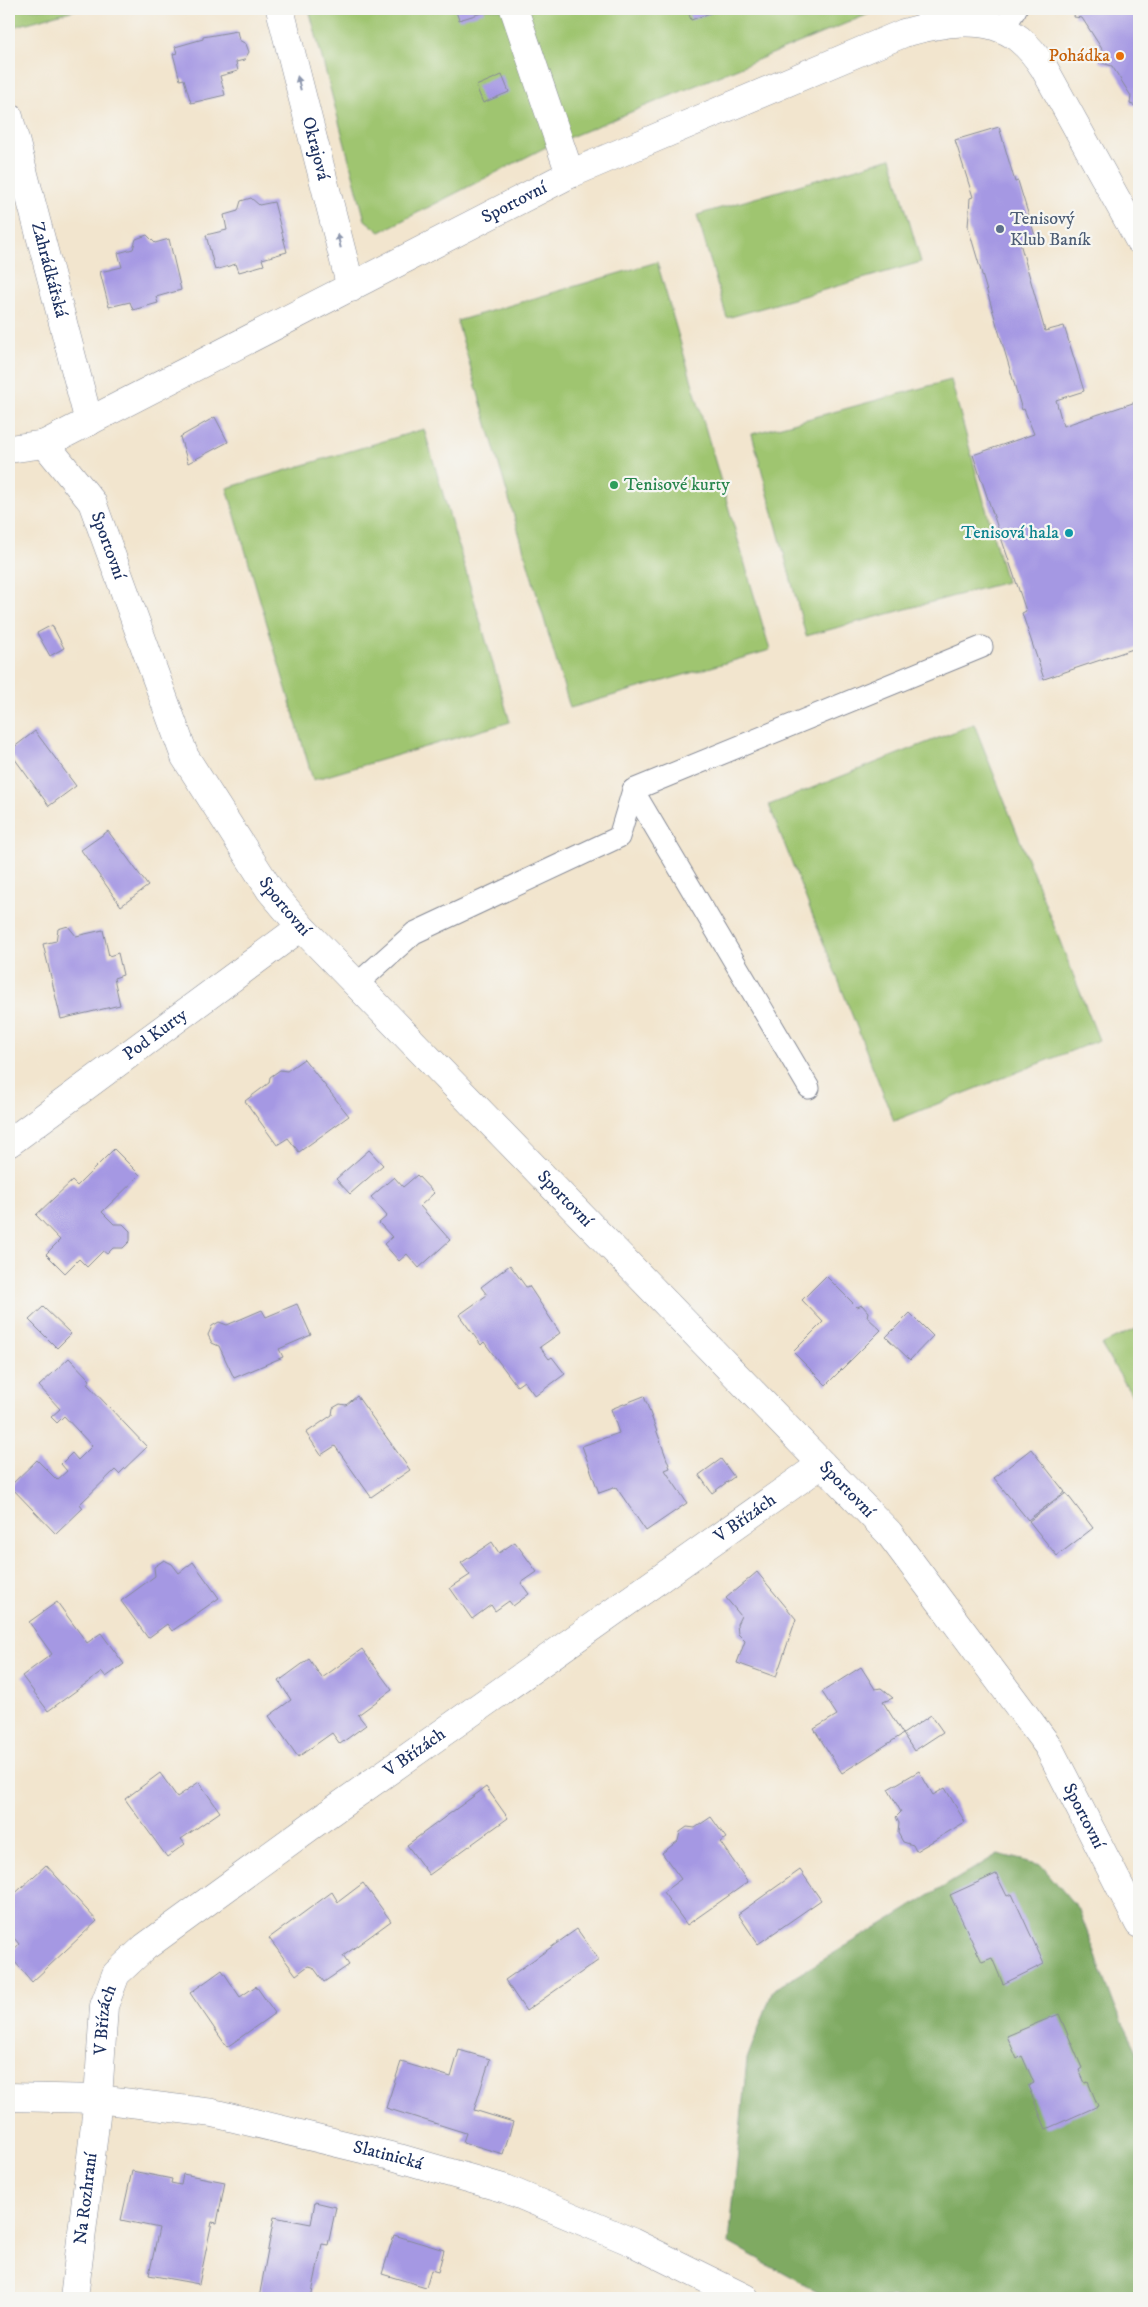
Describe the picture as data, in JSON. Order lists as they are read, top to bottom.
{
  "streets": {
    "street": [
      "Okrajová",
      "Sportovní",
      "Zahrádkářská",
      "Pod Kurty",
      "V Břízách",
      "Slatinická",
      "Na Rozhraní"
    ]
  },
  "crossings": [
    ["Okrajová", "Sportovní"],
    ["Sportovní", "Zahrádkářská"],
    ["Sportovní", "Pod Kurty"],
    ["Sportovní", "V Břízách"],
    ["V Břízách", "Slatinická"],
    ["V Břízách", "Na Rozhraní"],
    ["Slatinická", "Na Rozhraní"]
  ],
  "places": [
    "Pohádka",
    "Tenisový Klub Baník",
    "Tenisové kurty",
    "Tenisová hala"
  ]
}
